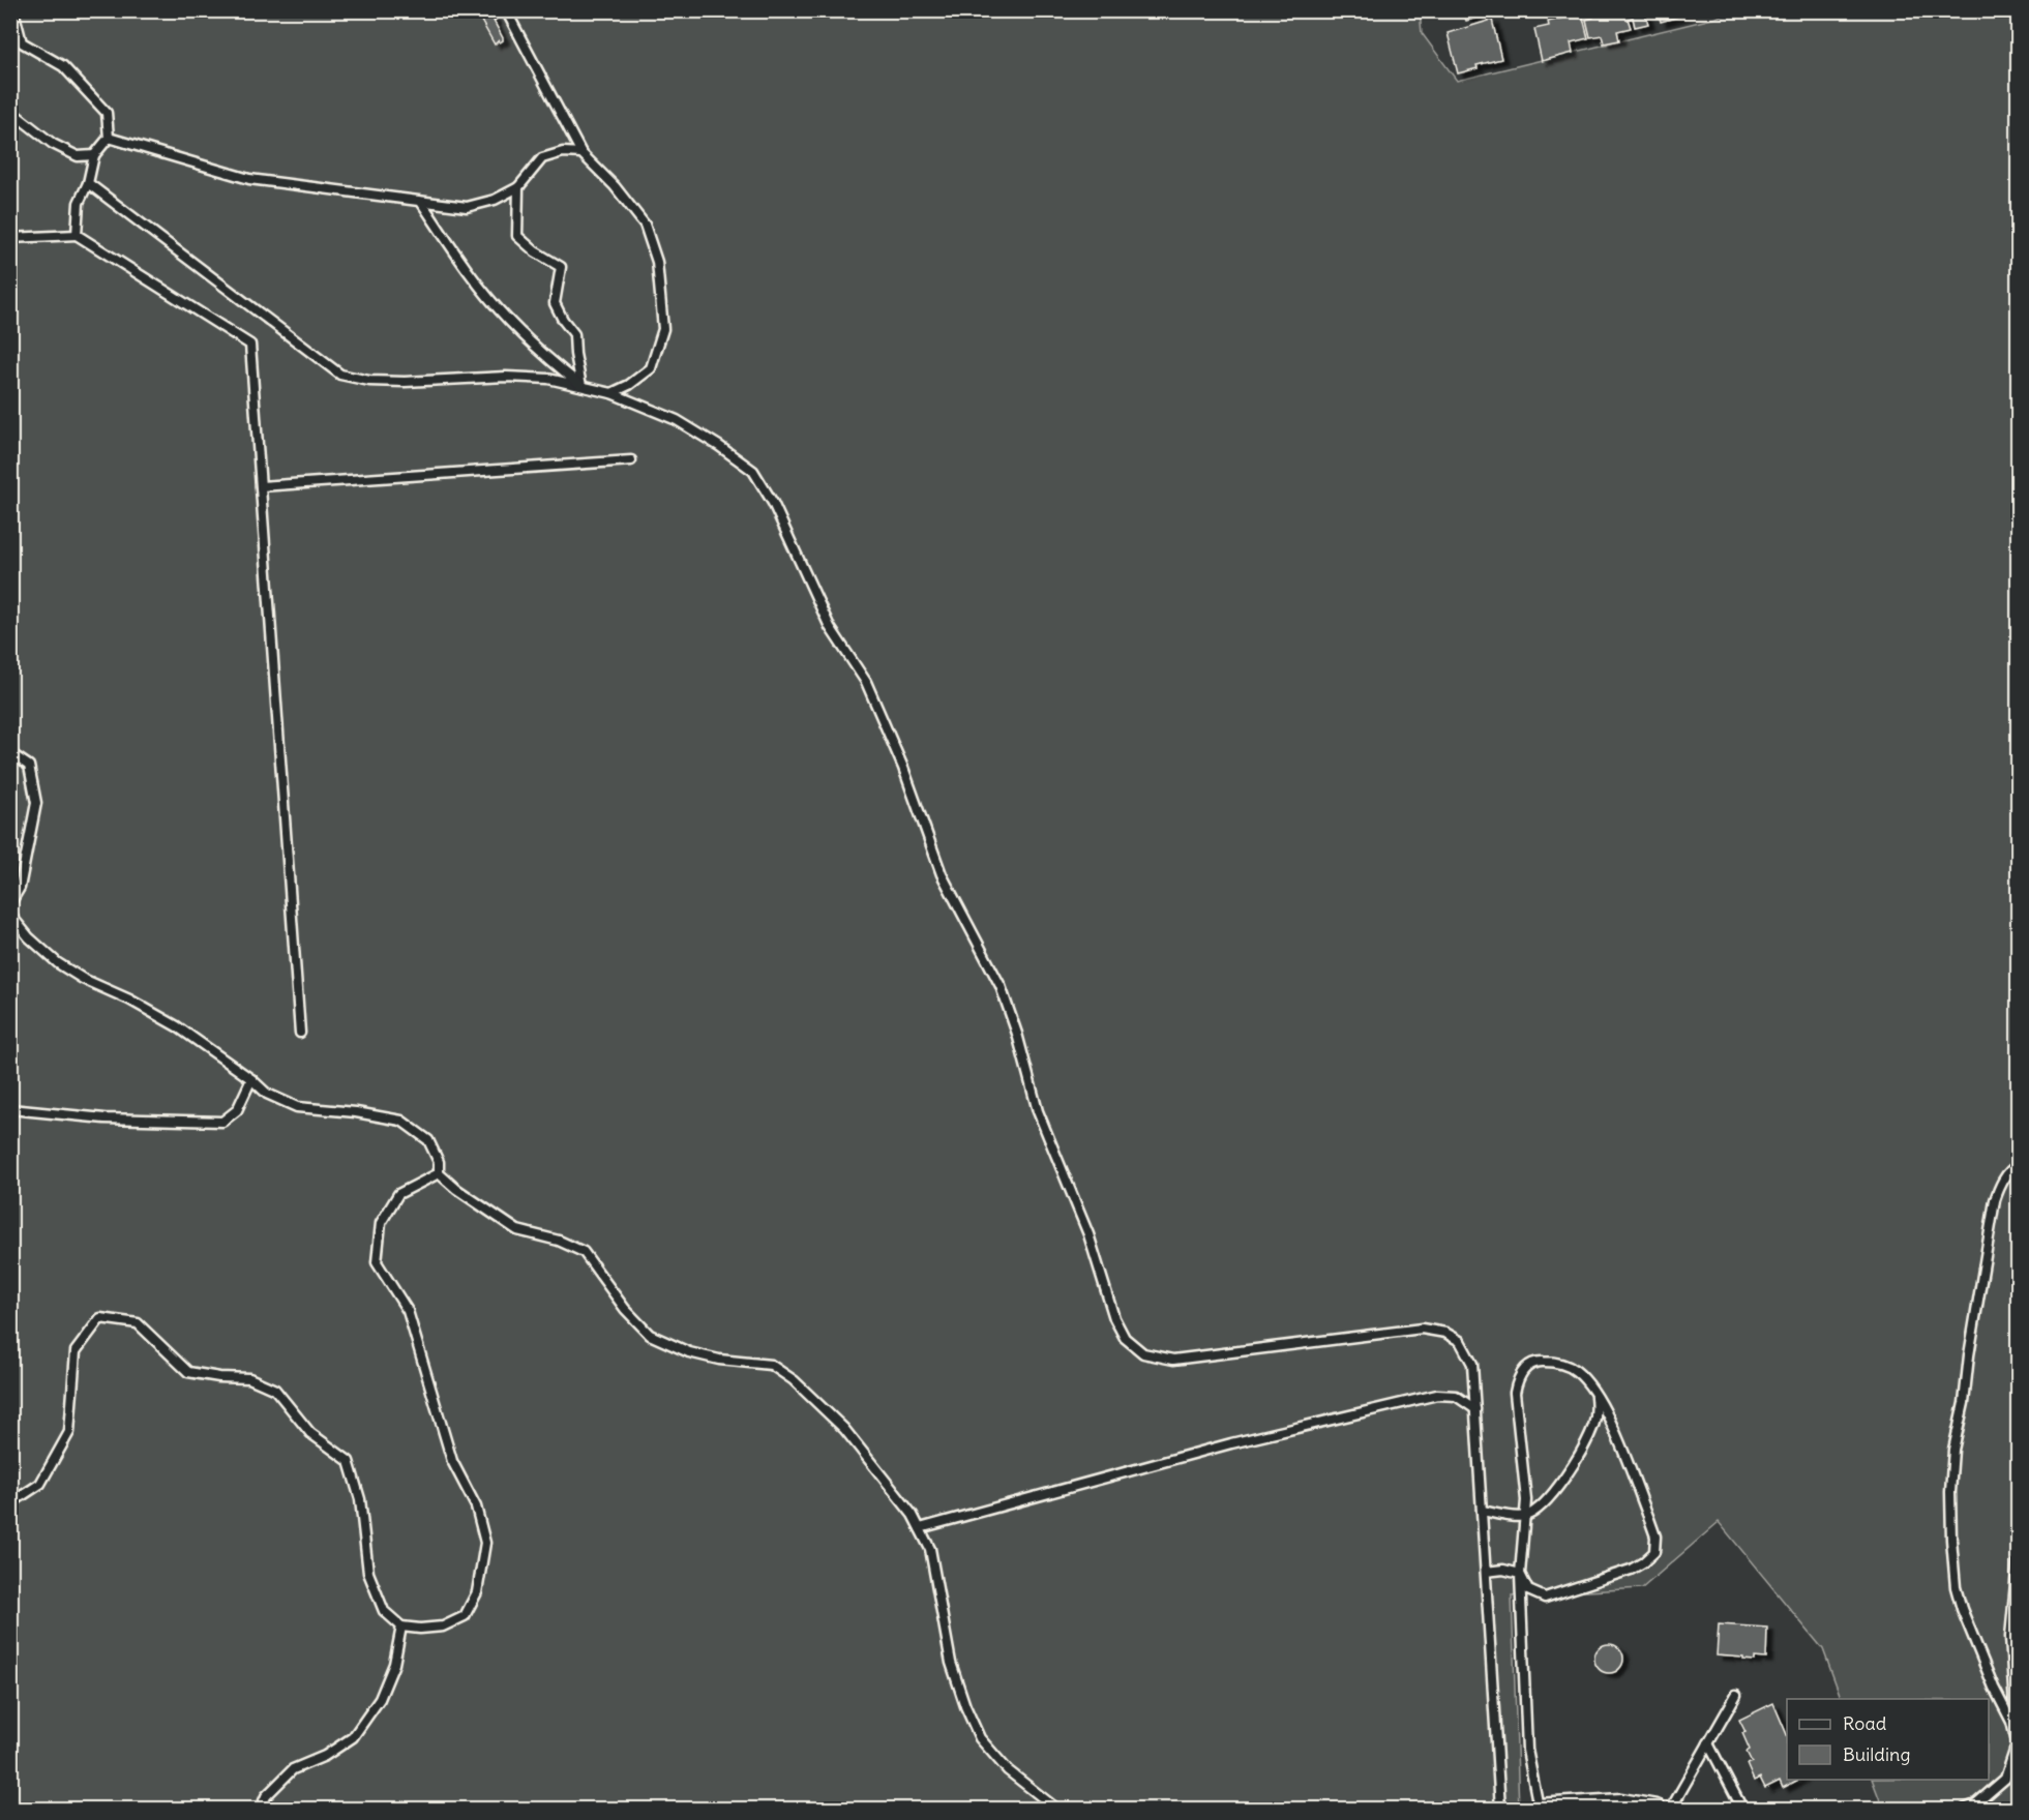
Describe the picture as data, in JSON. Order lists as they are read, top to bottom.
{
  "legend": ["Road", "Building"]
}
